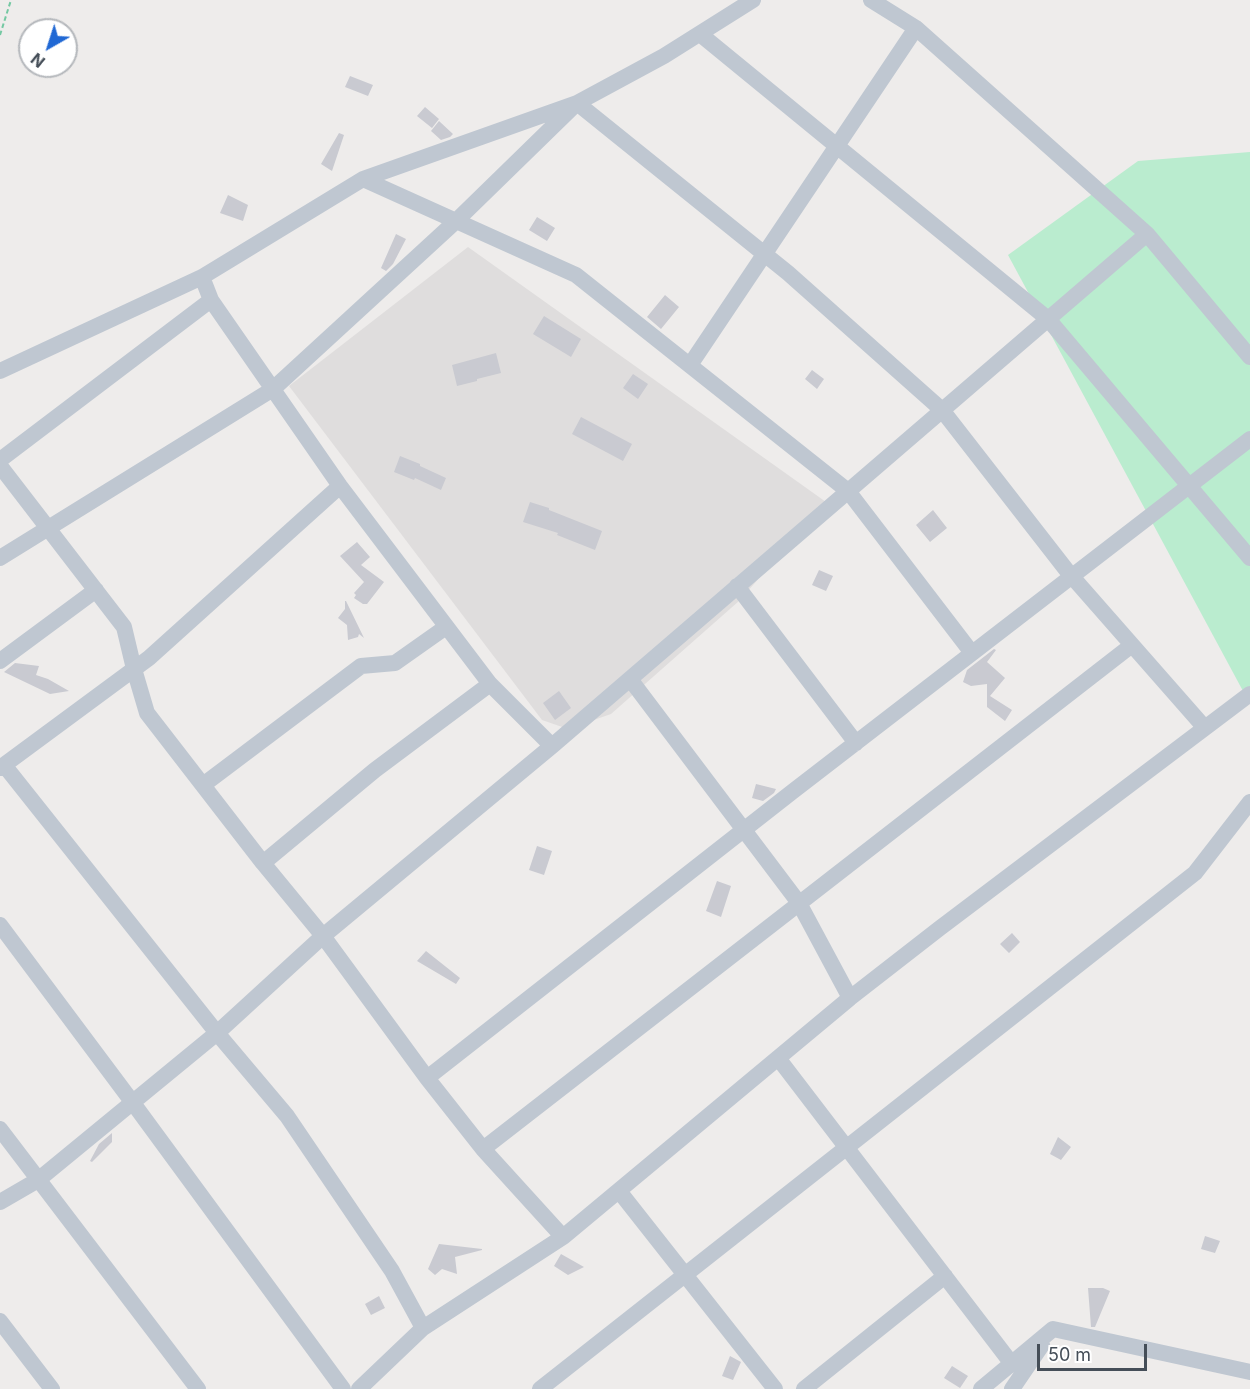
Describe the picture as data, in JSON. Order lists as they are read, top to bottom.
{
  "scale_bar": "50 m",
  "north": "bottom left"
}
